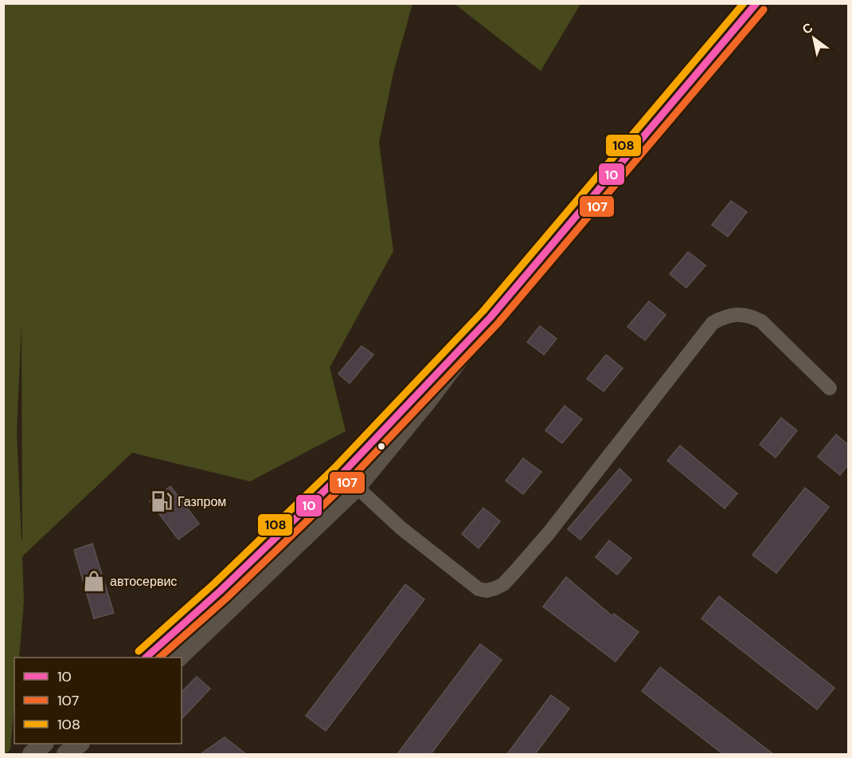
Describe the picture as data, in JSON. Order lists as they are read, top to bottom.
{
  "places": {
    "fuel station": ["Газпром"],
    "shop": ["автосервис"]
  },
  "lines": ["transit line 10", "transit line 108", "transit line 107"],
  "legend": ["10", "107", "108"],
  "north": "top left"
}
